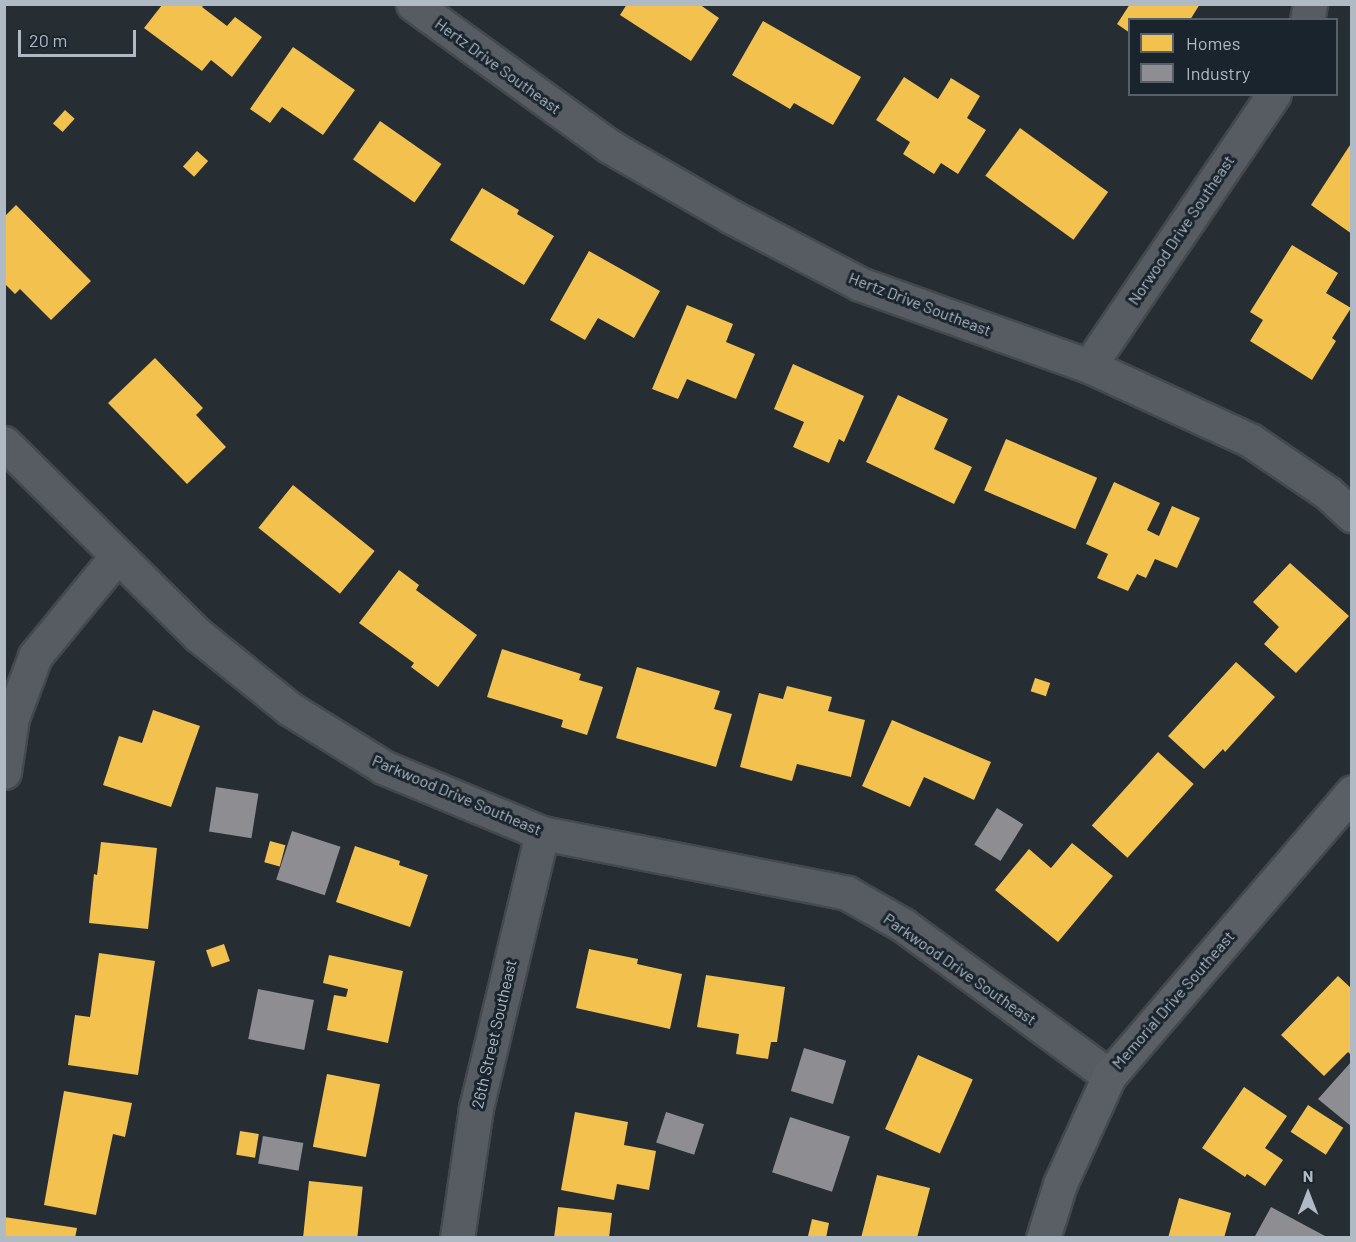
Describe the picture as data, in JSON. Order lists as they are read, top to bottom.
{
  "streets": {
    "street": [
      "Hertz Drive Southeast",
      "Norwood Drive Southeast",
      "Parkwood Drive Southeast",
      "Memorial Drive Southeast",
      "26th Street Southeast"
    ]
  },
  "crossings": [
    ["Hertz Drive Southeast", "Norwood Drive Southeast"],
    ["Parkwood Drive Southeast", "Memorial Drive Southeast"],
    ["Parkwood Drive Southeast", "26th Street Southeast"]
  ],
  "legend": ["Homes", "Industry"],
  "scale_bar": "20 m",
  "north": "top"
}
